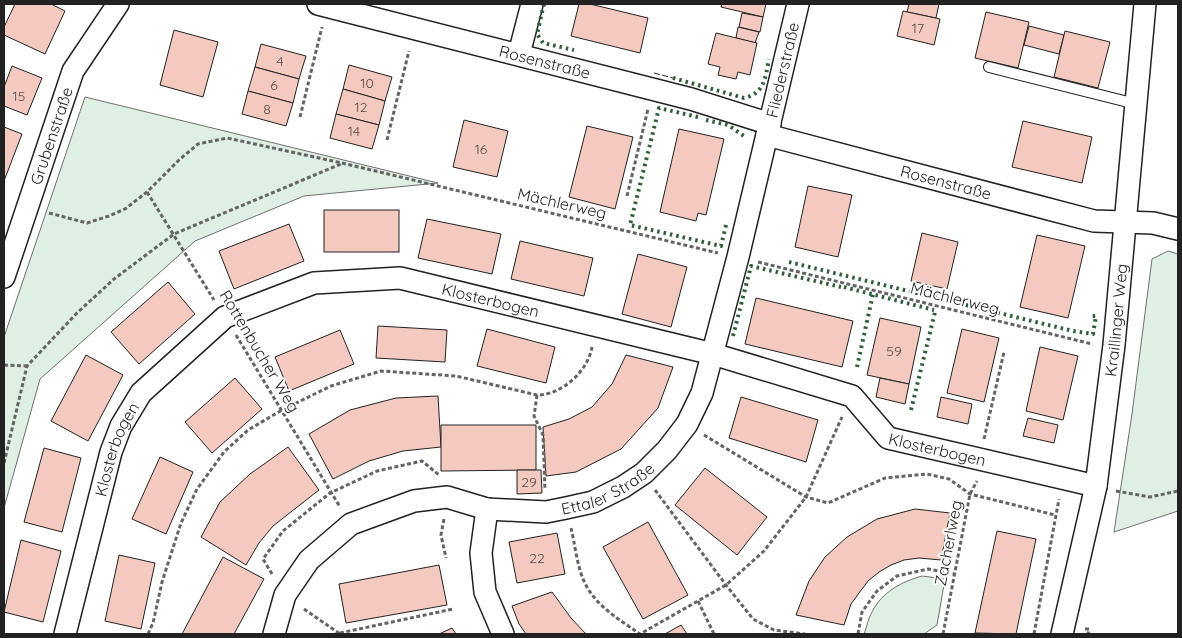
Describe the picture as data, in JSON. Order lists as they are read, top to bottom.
{
  "streets": {
    "street": [
      "Rosenstraße",
      "Fliederstraße",
      "Grubenstraße",
      "Klosterbogen",
      "Kraillinger Weg",
      "Ettaler Straße"
    ],
    "path": ["Mächlerweg", "Rottenbucher Weg", "Zacherlweg"]
  },
  "crossings": [
    ["Rosenstraße", "Fliederstraße"],
    ["Rosenstraße", "Kraillinger Weg"],
    ["Rosenstraße", "Ettaler Straße"],
    ["Fliederstraße", "Ettaler Straße"],
    ["Grubenstraße", "Mächlerweg"],
    ["Mächlerweg", "Kraillinger Weg"],
    ["Mächlerweg", "Rottenbucher Weg"],
    ["Mächlerweg", "Ettaler Straße"],
    ["Klosterbogen", "Kraillinger Weg"],
    ["Klosterbogen", "Rottenbucher Weg"],
    ["Klosterbogen", "Ettaler Straße"],
    ["Klosterbogen", "Zacherlweg"],
    ["Rottenbucher Weg", "Ettaler Straße"]
  ],
  "house_numbers": [
    "17",
    "4",
    "10",
    "6",
    "15",
    "12",
    "8",
    "14",
    "16",
    "59",
    "29",
    "22"
  ]
}
